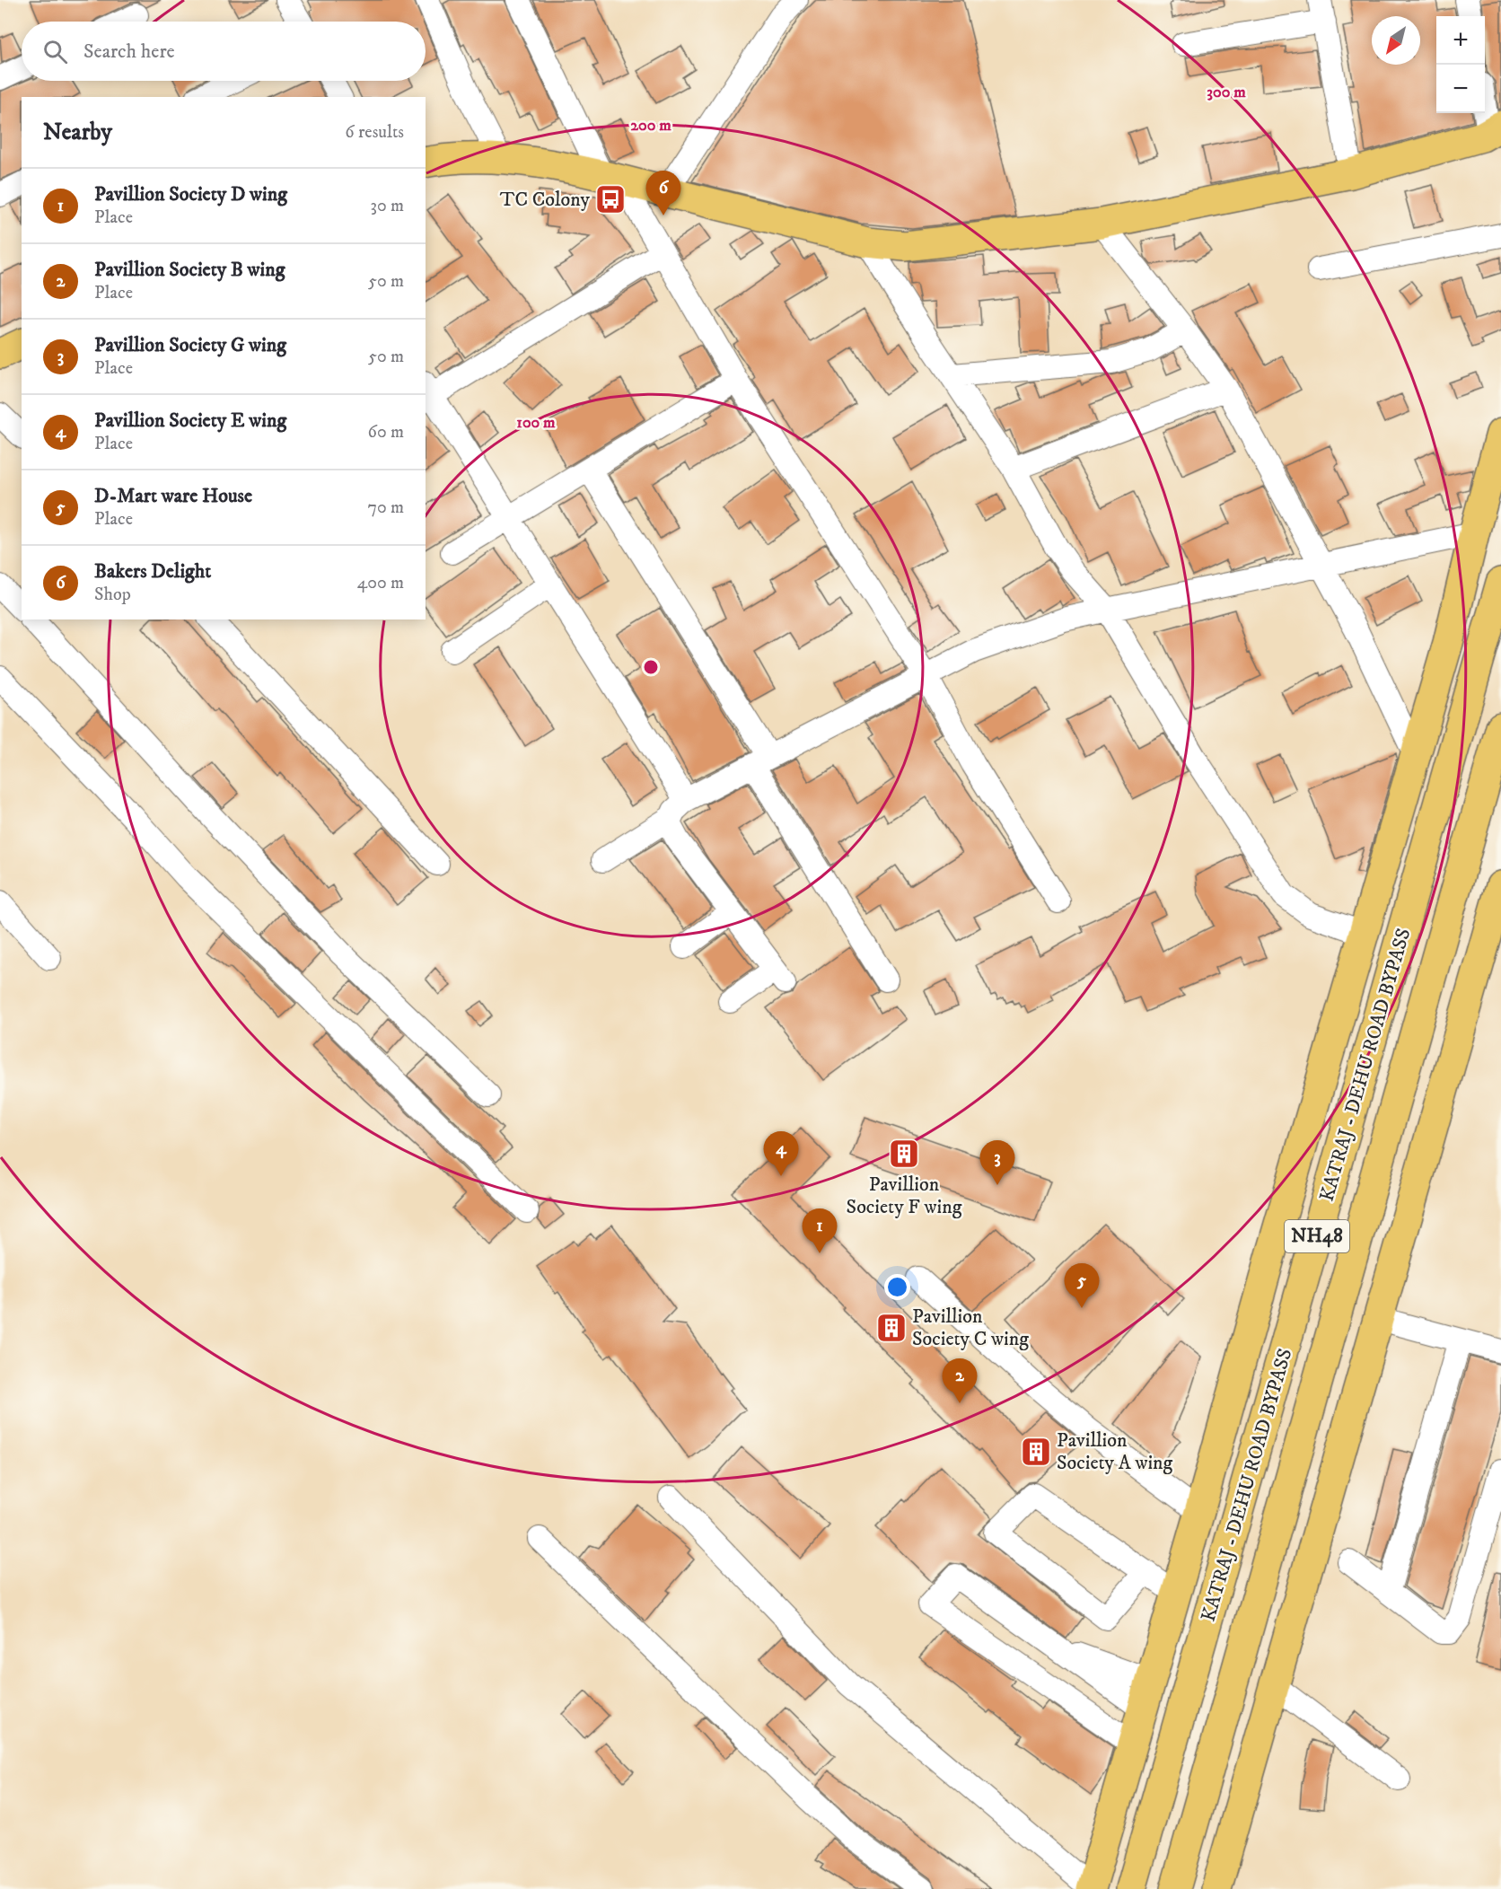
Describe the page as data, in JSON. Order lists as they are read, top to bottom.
{
  "streets": {
    "main road": ["KATRAJ - DEHU ROAD BYPASS", "NH48"]
  },
  "places": {
    "bus stop": ["TC Colony"],
    "building": ["Pavillion Society F wing", "Pavillion Society C wing", "Pavillion Society A wing"]
  },
  "north": "bottom left",
  "page": {
    "map_buttons": ["+", "−"],
    "search": "Search here",
    "heading": ["Nearby", "6 results"],
    "list": [
      {
        "mark": "1",
        "name": "Pavillion Society D wing",
        "note": "Place",
        "value": "30 m"
      },
      {
        "mark": "2",
        "name": "Pavillion Society B wing",
        "note": "Place",
        "value": "50 m"
      },
      {
        "mark": "3",
        "name": "Pavillion Society G wing",
        "note": "Place",
        "value": "50 m"
      },
      {
        "mark": "4",
        "name": "Pavillion Society E wing",
        "note": "Place",
        "value": "60 m"
      },
      {
        "mark": "5",
        "name": "D-Mart ware House",
        "note": "Place",
        "value": "70 m"
      },
      {
        "mark": "6",
        "name": "Bakers Delight",
        "note": "Shop",
        "value": "400 m"
      }
    ],
    "pins": [
      "6",
      "4",
      "3",
      "1",
      "5",
      "2"
    ]
  },
  "rings": ["300 m", "200 m", "100 m"]
}
